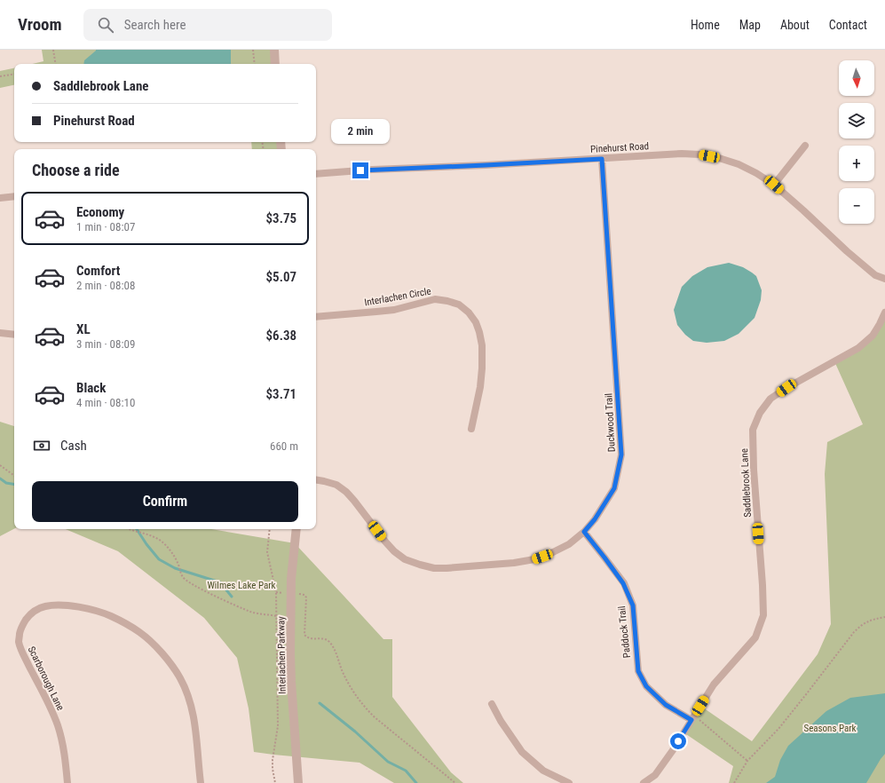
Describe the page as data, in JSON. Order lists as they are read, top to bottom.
{
  "streets": {
    "street": [
      "Pinehurst Road",
      "Interlachen Circle",
      "Duckwood Trail",
      "Saddlebrook Lane",
      "Paddock Trail",
      "Interlachen Parkway",
      "Scarborough Lane"
    ]
  },
  "crossings": [
    ["Pinehurst Road", "Duckwood Trail"],
    ["Duckwood Trail", "Paddock Trail"],
    ["Saddlebrook Lane", "Paddock Trail"]
  ],
  "parks": ["Wilmes Lake Park", "Seasons Park"],
  "north": "bottom",
  "page": {
    "header": "Vroom",
    "search": "Search here",
    "nav": [
      "Home",
      "Map",
      "About",
      "Contact"
    ],
    "map_buttons": ["+", "−"],
    "banner": ["Saddlebrook Lane", "Pinehurst Road"],
    "bubble": "2 min",
    "heading": "Choose a ride",
    "list": [
      {
        "name": "Economy",
        "note": "1 min · 08:07",
        "value": "$3.75"
      },
      {
        "name": "Comfort",
        "note": "2 min · 08:08",
        "value": "$5.07"
      },
      {
        "name": "XL",
        "note": "3 min · 08:09",
        "value": "$6.38"
      },
      {
        "name": "Black",
        "note": "4 min · 08:10",
        "value": "$3.71"
      }
    ],
    "pay": ["Cash", "660 m"],
    "buttons": "Confirm"
  }
}
